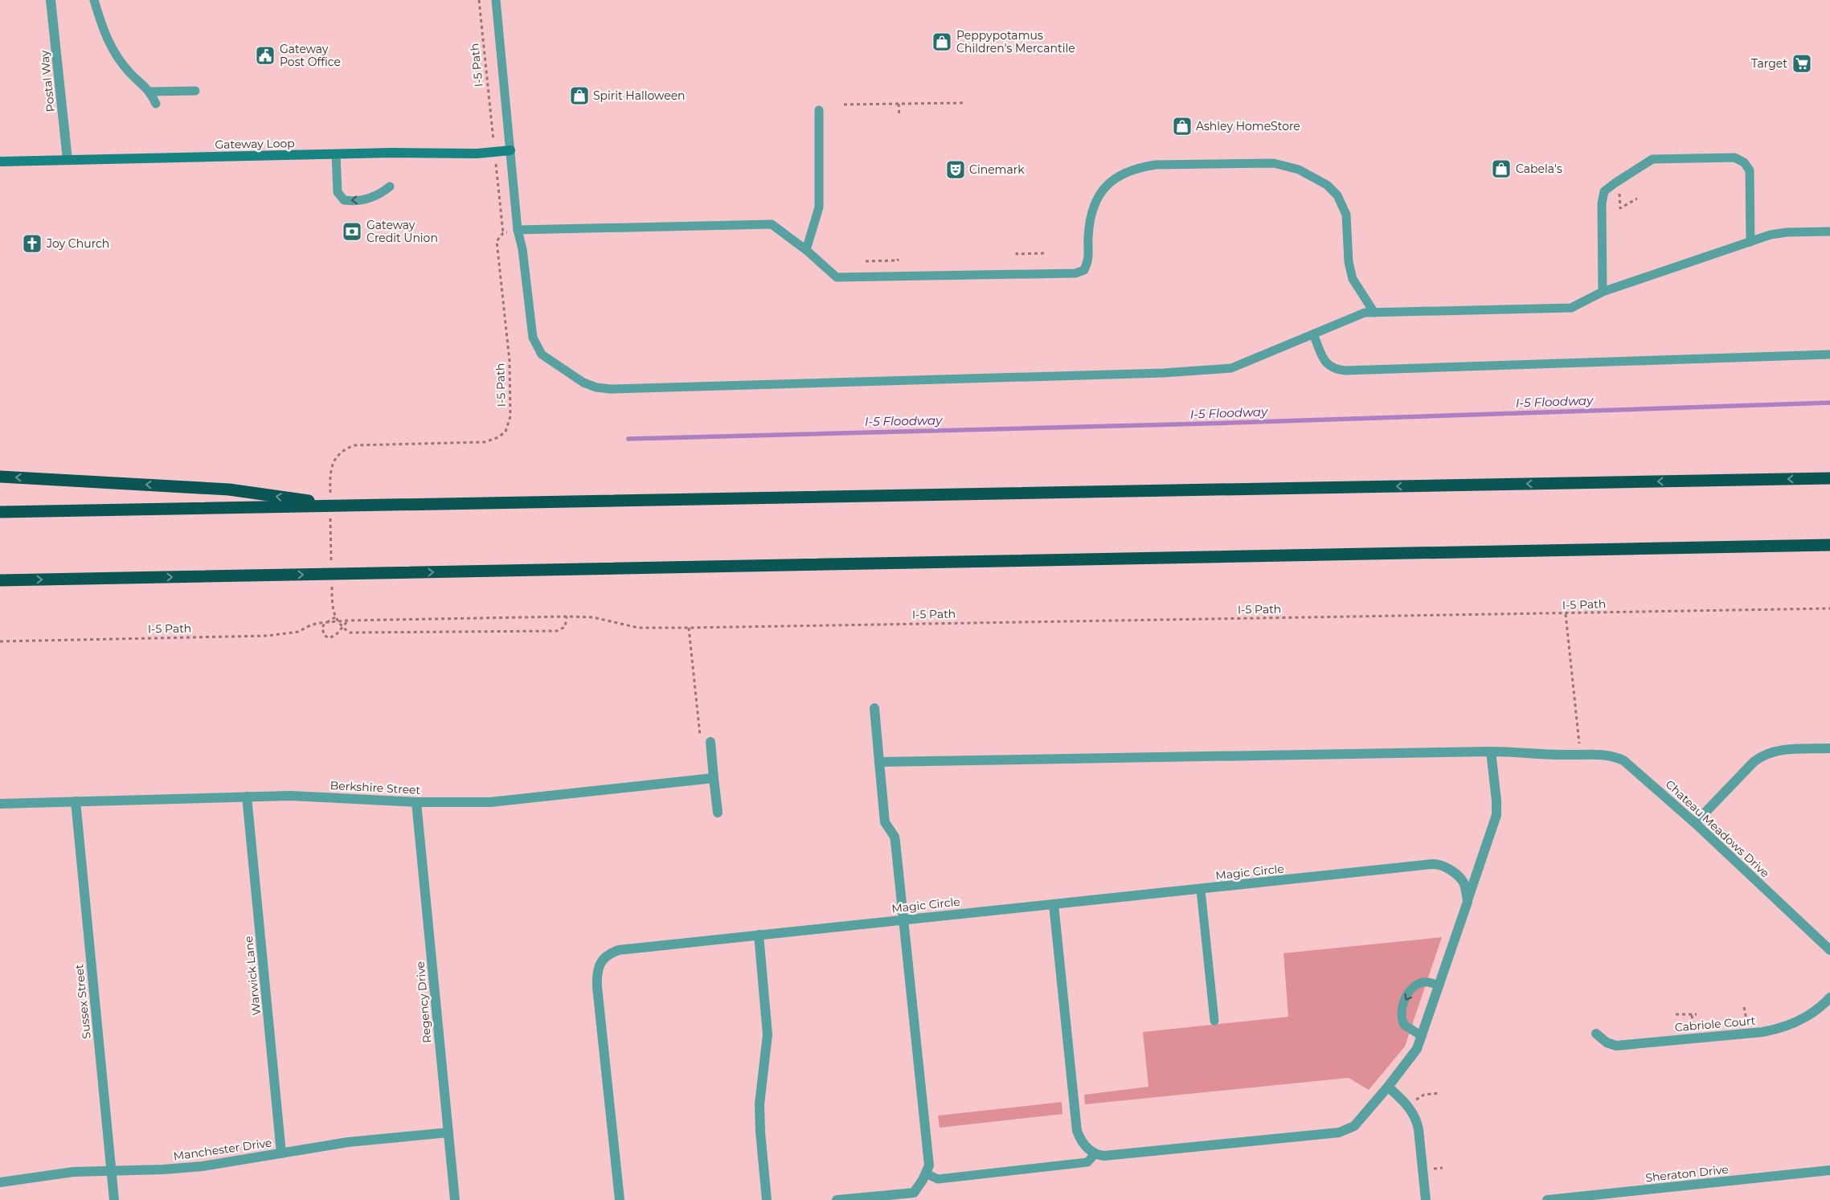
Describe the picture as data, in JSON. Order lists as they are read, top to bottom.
{
  "streets": {
    "street": [
      "Postal Way",
      "Gateway Loop",
      "Berkshire Street",
      "Chateau Meadows Drive",
      "Magic Circle",
      "Warwick Lane",
      "Sussex Street",
      "Regency Drive",
      "Cabriole Court",
      "Manchester Drive",
      "Sheraton Drive"
    ],
    "path": ["I-5 Path"]
  },
  "crossings": [
    ["I-5 Path", "Gateway Loop"],
    ["Postal Way", "Gateway Loop"],
    ["Berkshire Street", "Warwick Lane"],
    ["Berkshire Street", "Sussex Street"],
    ["Berkshire Street", "Regency Drive"],
    ["Warwick Lane", "Manchester Drive"],
    ["Sussex Street", "Manchester Drive"],
    ["Regency Drive", "Manchester Drive"]
  ],
  "water": ["I-5 Floodway"],
  "places": {
    "shop": [
      "Peppypotamus Children's Mercantile",
      "Spirit Halloween",
      "Ashley HomeStore",
      "Cabela's"
    ],
    "public building": ["Gateway Post Office"],
    "supermarket": ["Target"],
    "theatre": ["Cinemark"],
    "bank": ["Gateway Credit Union"],
    "church": ["Joy Church"]
  }
}
